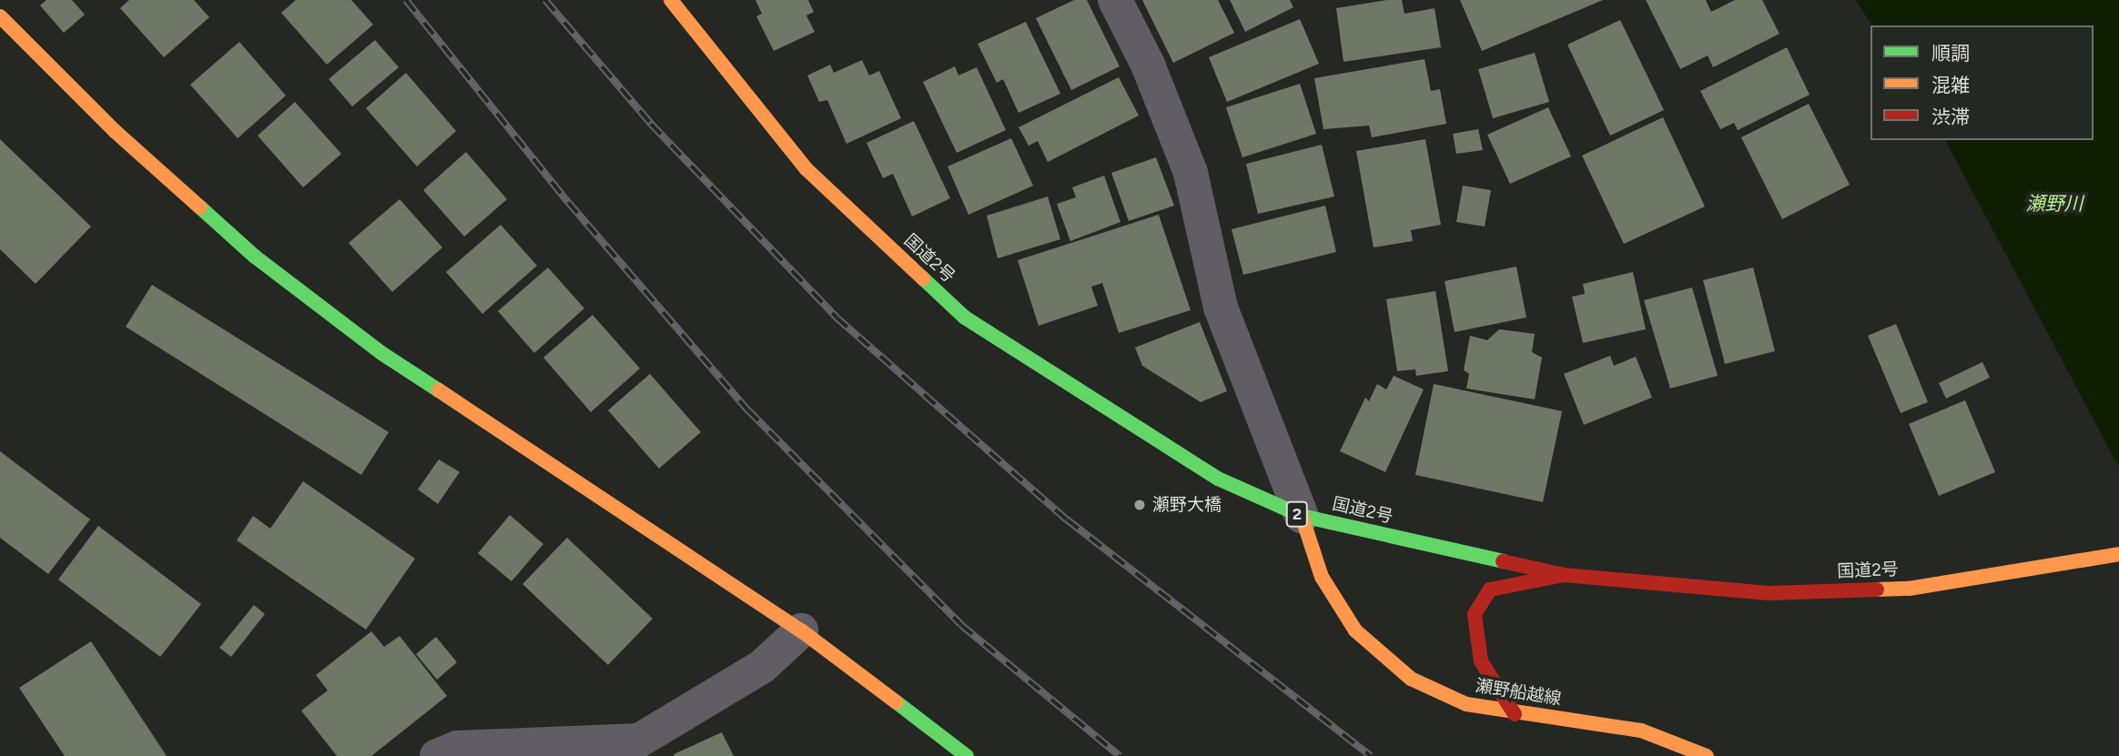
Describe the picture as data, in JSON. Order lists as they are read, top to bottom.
{
  "streets": {
    "main road": ["国道2号", "2", "瀬野船越線"]
  },
  "crossings": [
    ["国道2号", "瀬野船越線"]
  ],
  "water": ["瀬野川"],
  "places": ["瀬野大橋"],
  "legend": ["順調", "混雑", "渋滞"]
}
